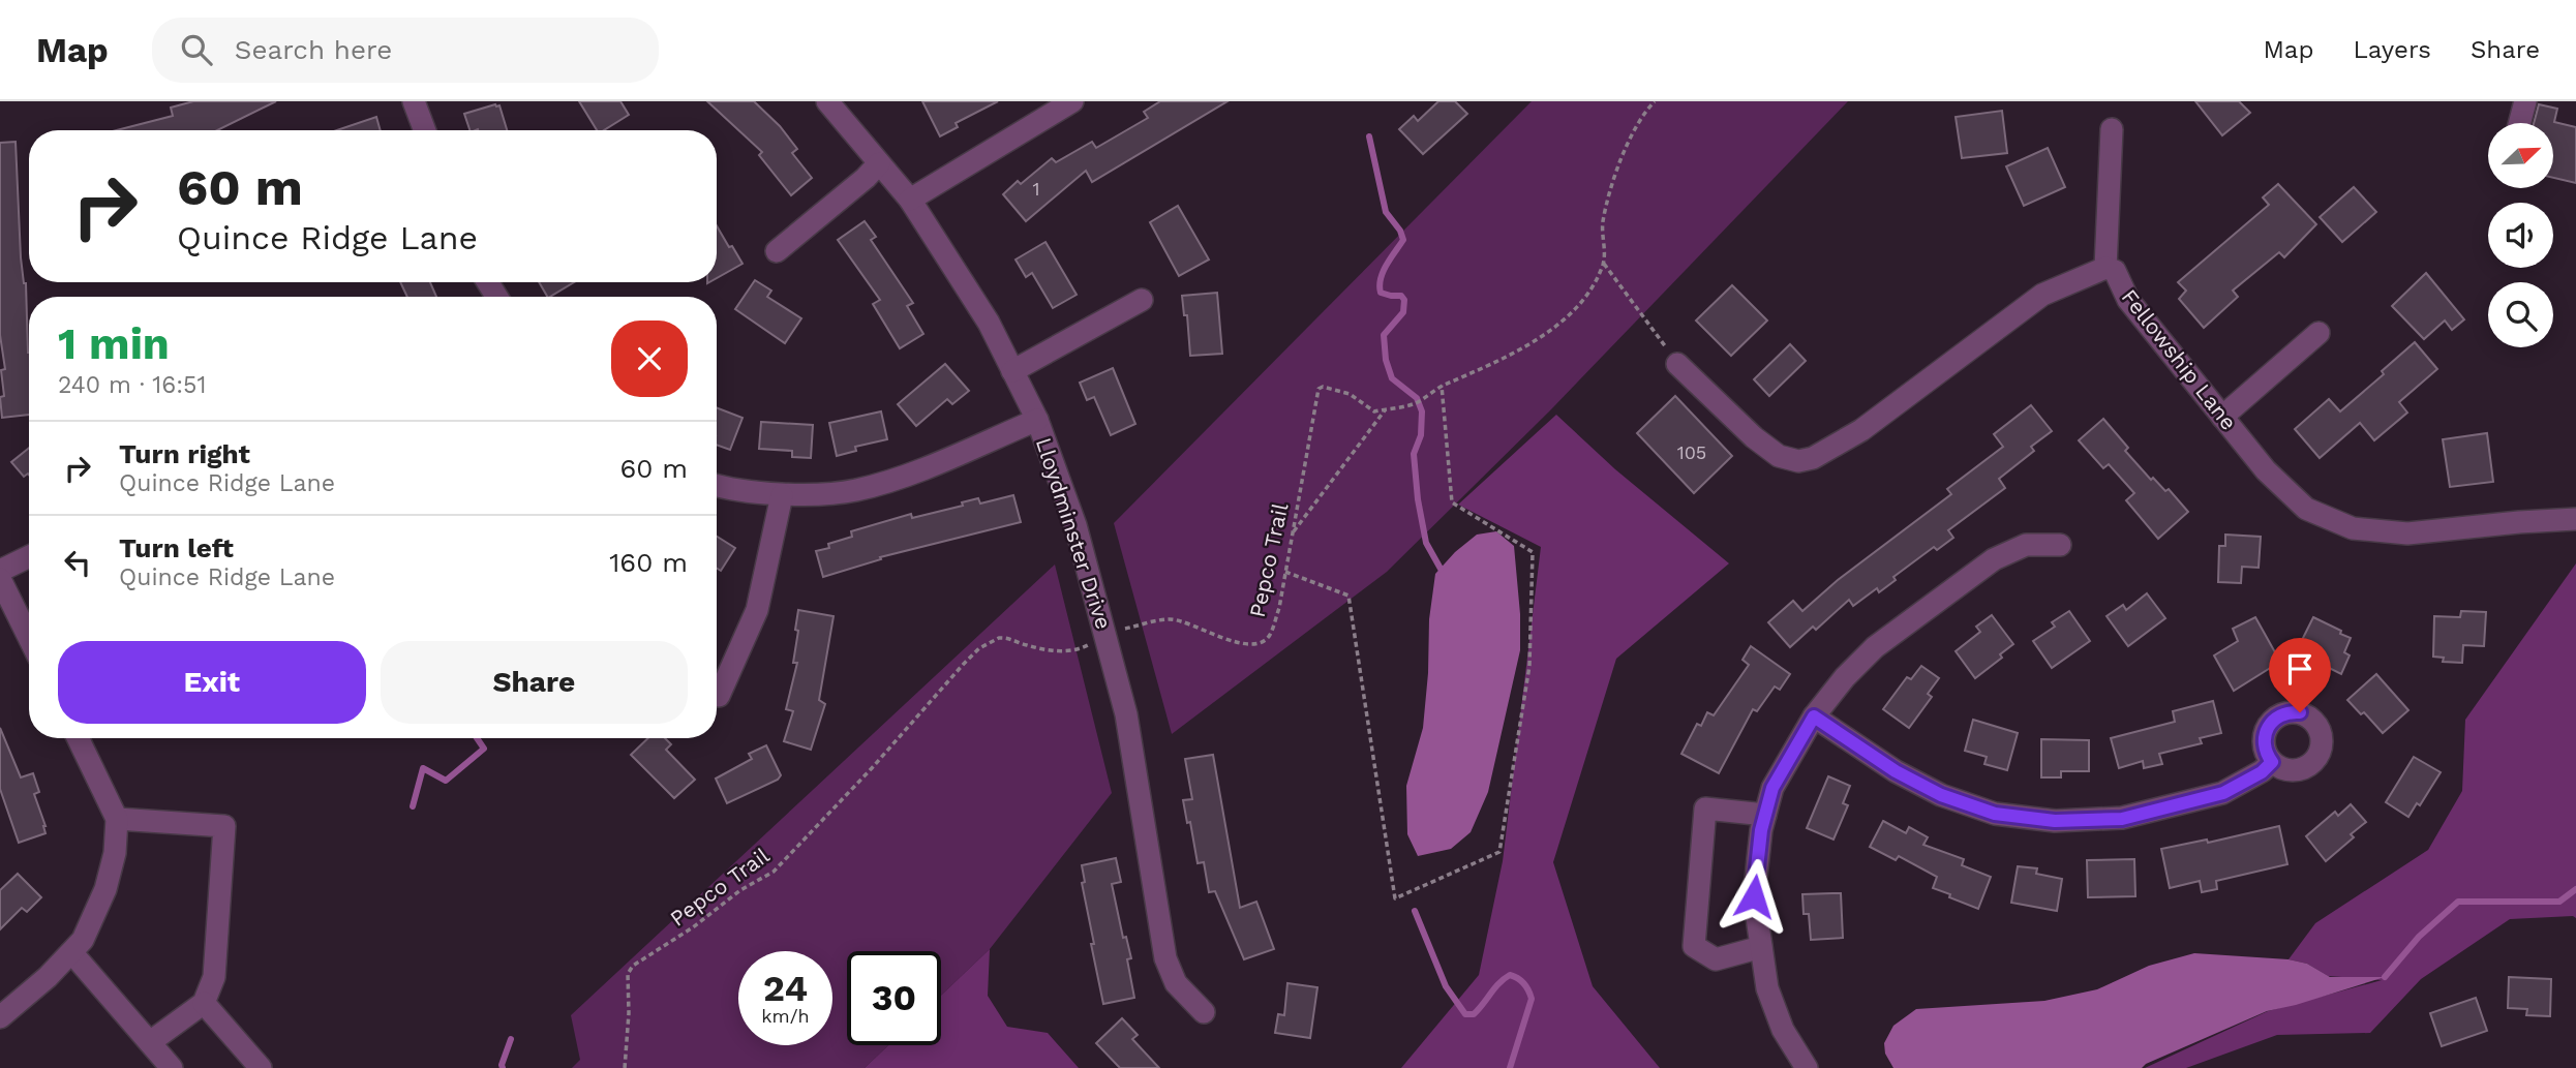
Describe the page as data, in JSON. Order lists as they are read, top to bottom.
{
  "streets": {
    "street": ["Fellowship Lane", "Lloydminster Drive"],
    "path": ["Pepco Trail"]
  },
  "crossings": [
    ["Lloydminster Drive", "Pepco Trail"]
  ],
  "house_numbers": ["1", "105"],
  "north": "top right",
  "page": {
    "header": "Map",
    "search": "Search here",
    "nav": ["Map", "Layers", "Share"],
    "turn": ["60 m", "Quince Ridge Lane"],
    "heading": ["1 min", "240 m · 16:51"],
    "list": [
      {
        "name": "Turn right",
        "note": "Quince Ridge Lane",
        "value": "60 m"
      },
      {
        "name": "Turn left",
        "note": "Quince Ridge Lane",
        "value": "160 m"
      }
    ],
    "buttons": ["Exit", "Share"],
    "speed": "24 km/h",
    "limit": "30"
  }
}
